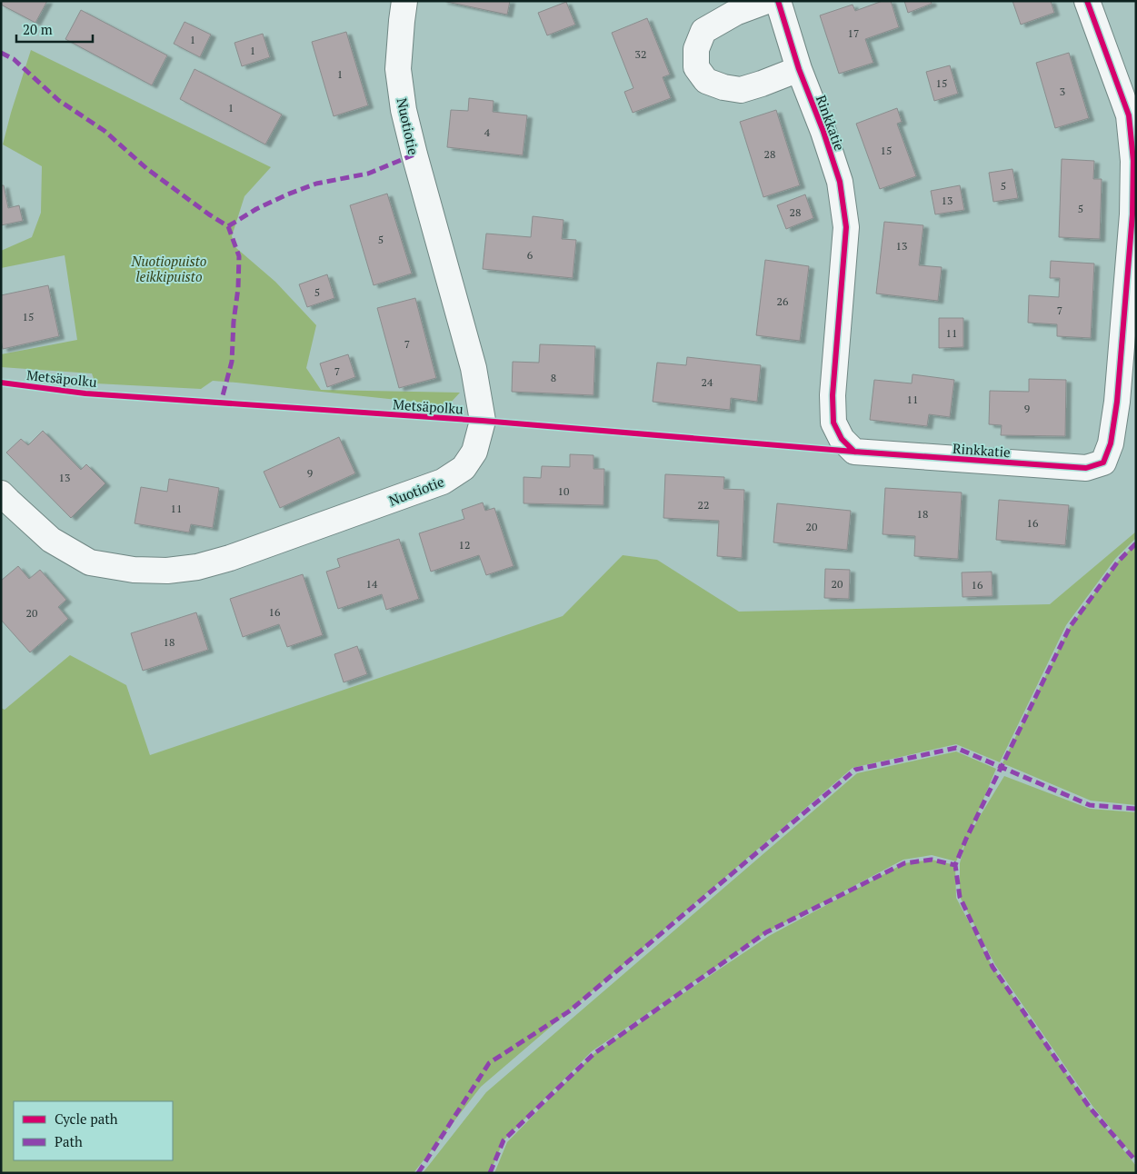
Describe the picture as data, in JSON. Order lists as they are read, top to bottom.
{
  "streets": {
    "street": ["Rinkkatie", "Nuotiotie"],
    "cycle path": ["Metsäpolku"]
  },
  "parks": ["Nuotiopuisto leikkipuisto"],
  "house_numbers": [
    "17",
    "1",
    "1",
    "32",
    "1",
    "15",
    "3",
    "1",
    "4",
    "15",
    "28",
    "5",
    "13",
    "5",
    "28",
    "5",
    "13",
    "6",
    "5",
    "26",
    "7",
    "15",
    "11",
    "7",
    "7",
    "8",
    "24",
    "11",
    "9",
    "9",
    "13",
    "10",
    "22",
    "11",
    "18",
    "16",
    "20",
    "12",
    "14",
    "20",
    "16",
    "16",
    "20",
    "18"
  ],
  "legend": ["Cycle path", "Path"],
  "scale_bar": "20 m"
}
